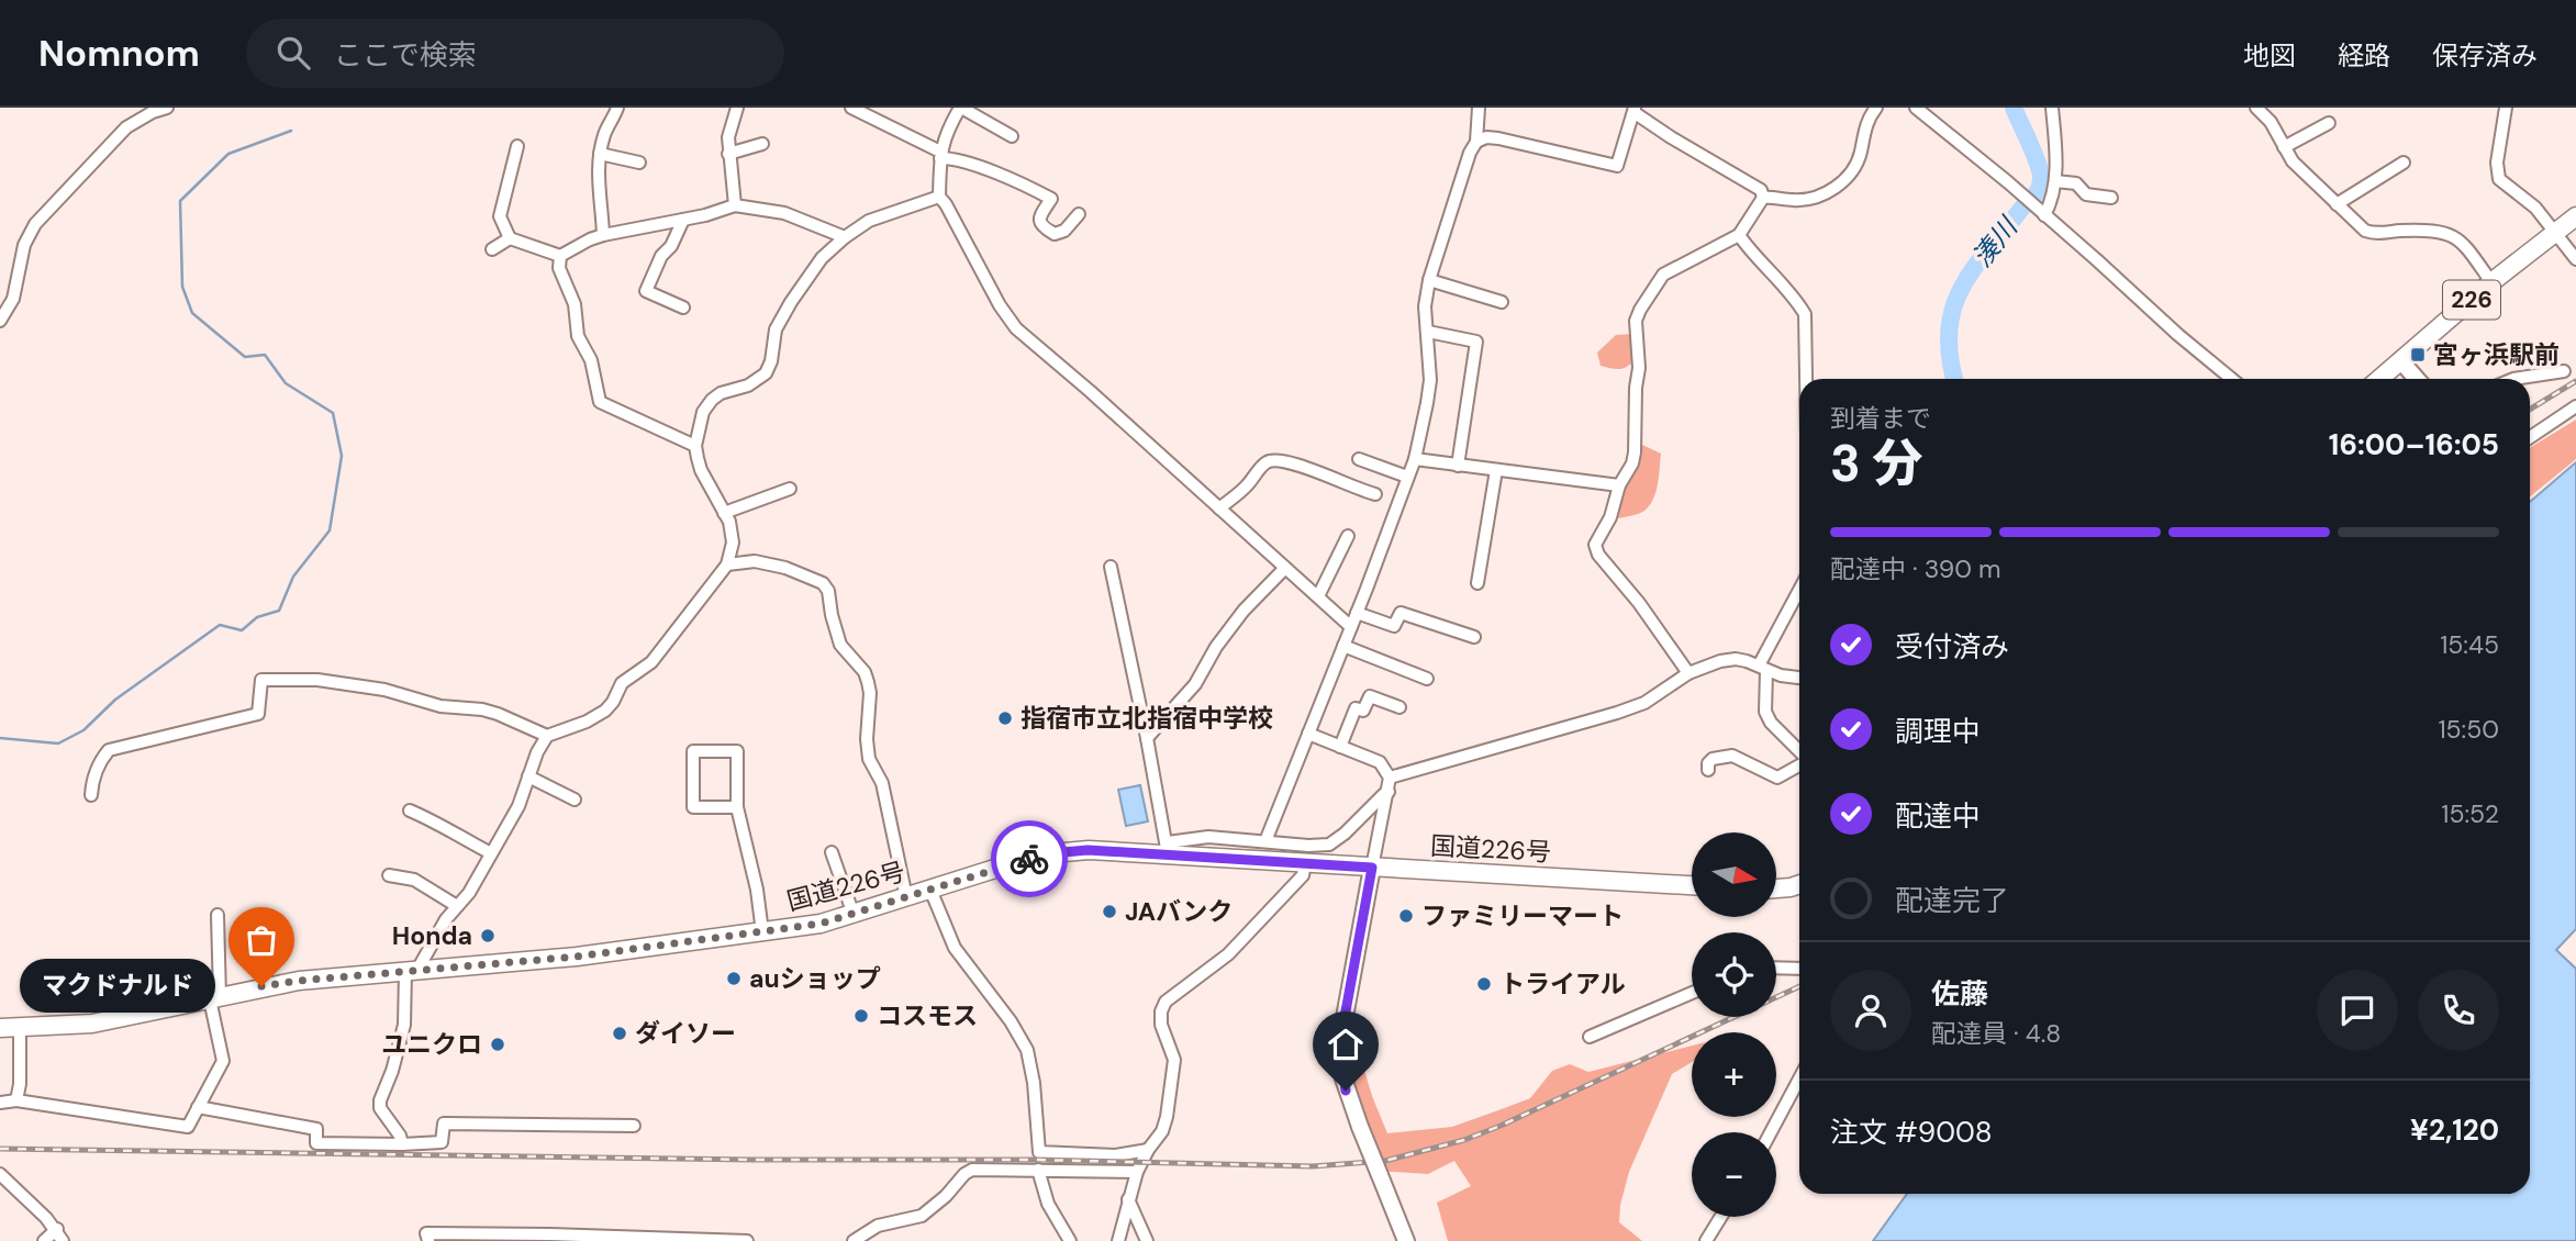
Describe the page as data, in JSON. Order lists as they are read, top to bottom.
{
  "streets": {
    "highway": ["226", "国道226号"]
  },
  "water": ["湊川"],
  "places": {
    "transit": ["宮ヶ浜駅前"],
    "other": [
      "指宿市立北指宿中学校",
      "JAバンク",
      "ファミリーマート",
      "Honda",
      "auショップ",
      "トライアル",
      "マクドナルド",
      "コスモス",
      "ダイソー",
      "ユニクロ"
    ]
  },
  "north": "right",
  "page": {
    "header": "Nomnom",
    "search": "ここで検索",
    "nav": ["地図", "経路", "保存済み"],
    "heading": ["3 分", "到着まで", "16:00–16:05"],
    "panel": [
      "佐藤",
      "配達員 · 4.8",
      "注文 #9008",
      "¥2,120"
    ],
    "bar": "配達中 · 390 m",
    "list": [
      ["受付済み", "15:45"],
      ["調理中", "15:50"],
      ["配達中", "15:52"],
      "配達完了"
    ],
    "map_buttons": ["+", "−"],
    "bubble": "マクドナルド"
  }
}
